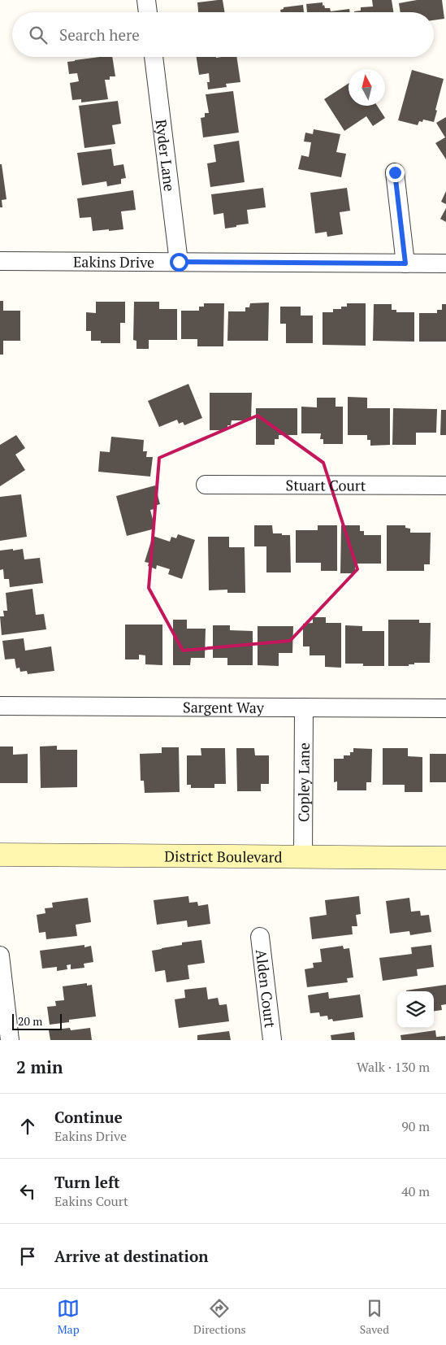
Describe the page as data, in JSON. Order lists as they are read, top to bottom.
{
  "streets": {
    "street": [
      "Ryder Lane",
      "Eakins Drive",
      "Stuart Court",
      "Sargent Way",
      "Copley Lane",
      "District Boulevard",
      "Alden Court"
    ]
  },
  "crossings": [
    ["Ryder Lane", "Eakins Drive"],
    ["Sargent Way", "Copley Lane"],
    ["Copley Lane", "District Boulevard"]
  ],
  "scale_bar": "20 m",
  "north": "top",
  "page": {
    "search": "Search here",
    "scale": "20 m",
    "heading": ["2 min", "Walk · 130 m"],
    "list": [
      ["Continue", "Eakins Drive", "90 m"],
      ["Turn left", "Eakins Court", "40 m"],
      "Arrive at destination"
    ],
    "nav": ["Map", "Directions", "Saved"]
  }
}
